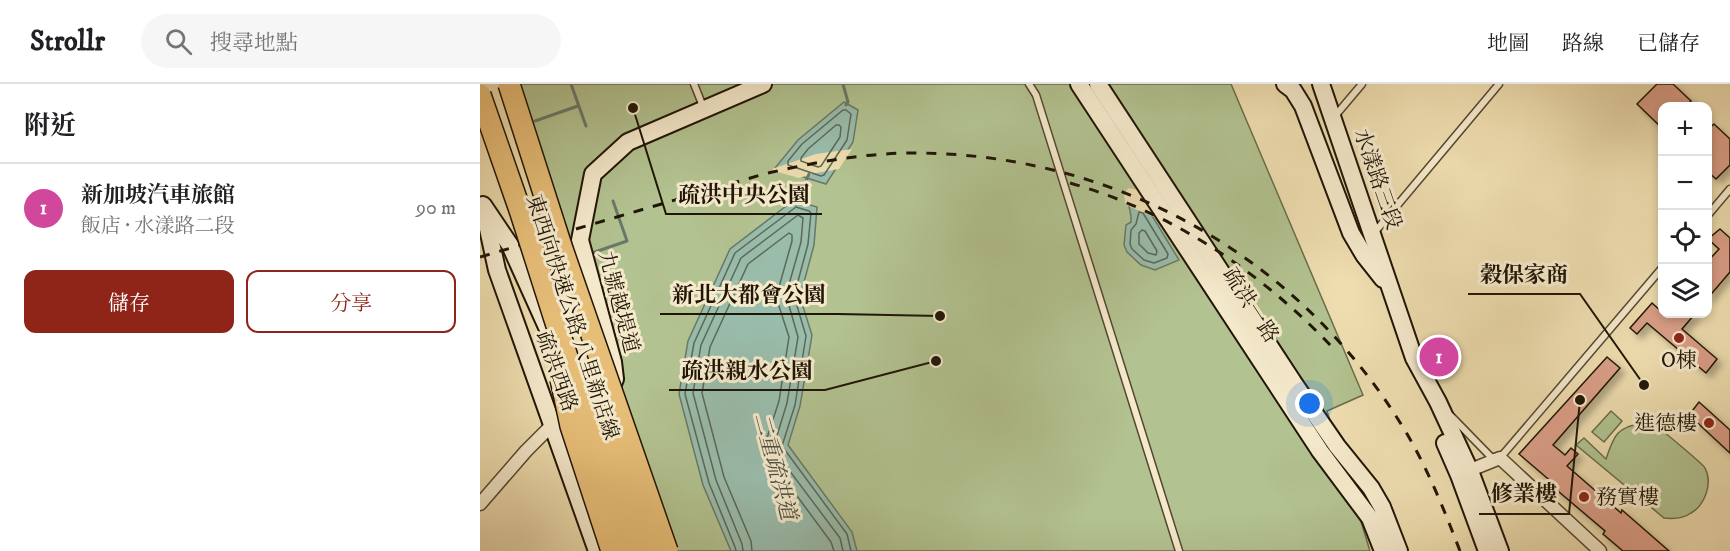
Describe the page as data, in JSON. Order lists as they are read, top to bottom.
{
  "streets": {
    "highway": ["東西向快速公路 八里新店線"],
    "street": [
      "水漾路三段",
      "九號越堤道",
      "疏洪一路",
      "疏洪西路"
    ]
  },
  "crossings": [
    ["九號越堤道", "疏洪西路"]
  ],
  "water": ["二重疏洪道"],
  "places": [
    "疏洪中央公園",
    "新北大都會公園",
    "O棟",
    "疏洪親水公園",
    "穀保家商",
    "修業樓",
    "進德樓",
    "務實樓"
  ],
  "page": {
    "header": "Strollr",
    "search": "搜尋地點",
    "nav": ["地圖", "路線", "已儲存"],
    "heading": "附近",
    "map_buttons": ["+", "−"],
    "list": [
      {
        "mark": "1",
        "name": "新加坡汽車旅館",
        "note": "飯店 · 水漾路二段",
        "value": "90 m"
      }
    ],
    "buttons": ["儲存", "分享"],
    "pins": "1"
  }
}
